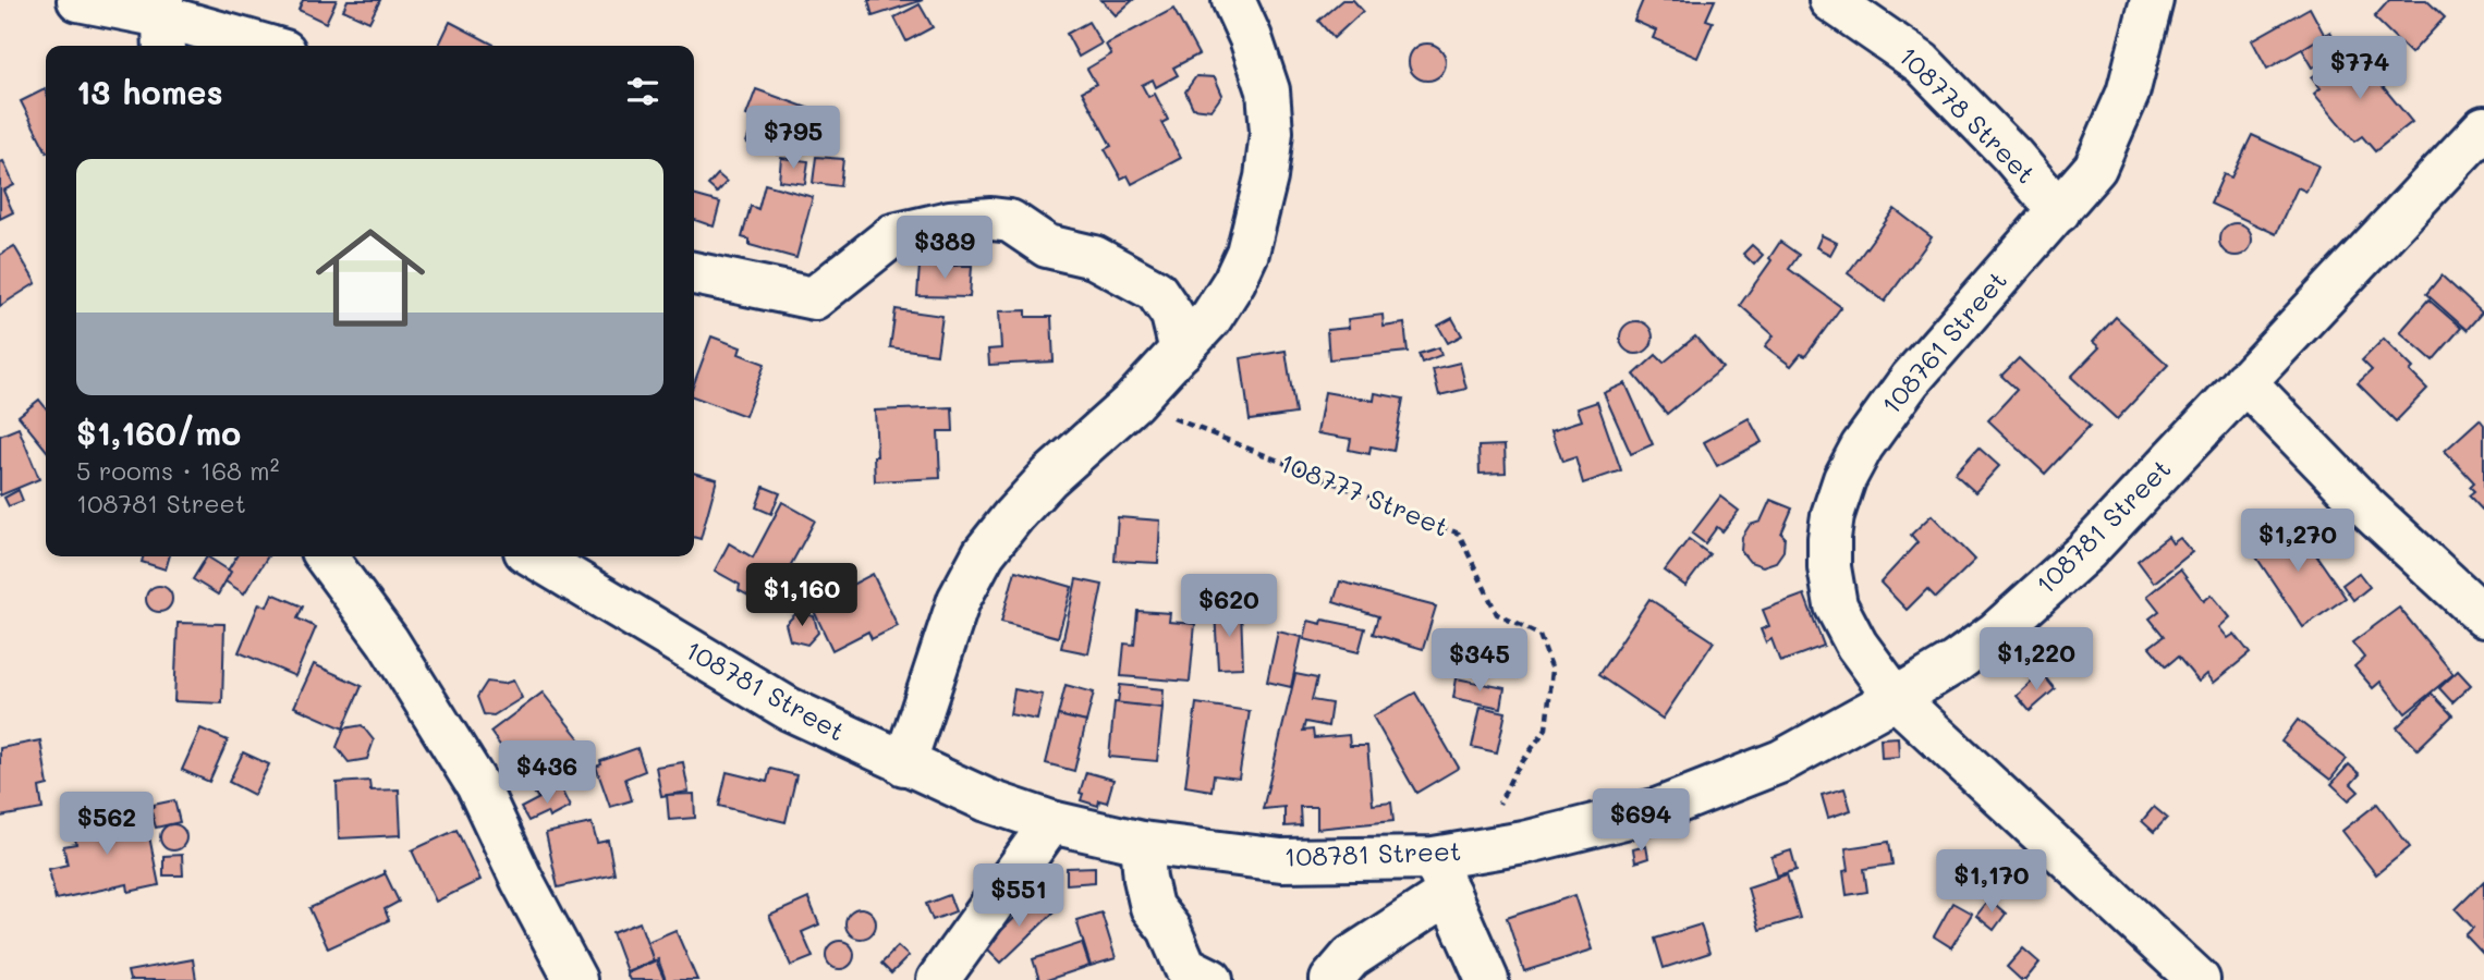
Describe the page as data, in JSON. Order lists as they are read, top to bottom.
{
  "streets": {
    "street": ["108778 Street", "108761 Street", "108781 Street"],
    "path": ["108777 Street"]
  },
  "crossings": [
    ["108778 Street", "108761 Street"],
    ["108761 Street", "108781 Street"],
    ["108777 Street", "108781 Street"]
  ],
  "page": {
    "price": [
      "$774",
      "$795",
      "$389",
      "$1,270",
      "$1,160",
      "$620",
      "$1,220",
      "$345",
      "$436",
      "$694",
      "$562",
      "$1,170",
      "$551"
    ],
    "heading": "13 homes",
    "list": [
      {
        "name": "$1,160/mo",
        "note": "5 rooms · 168 m² · 108781 Street"
      }
    ]
  }
}
